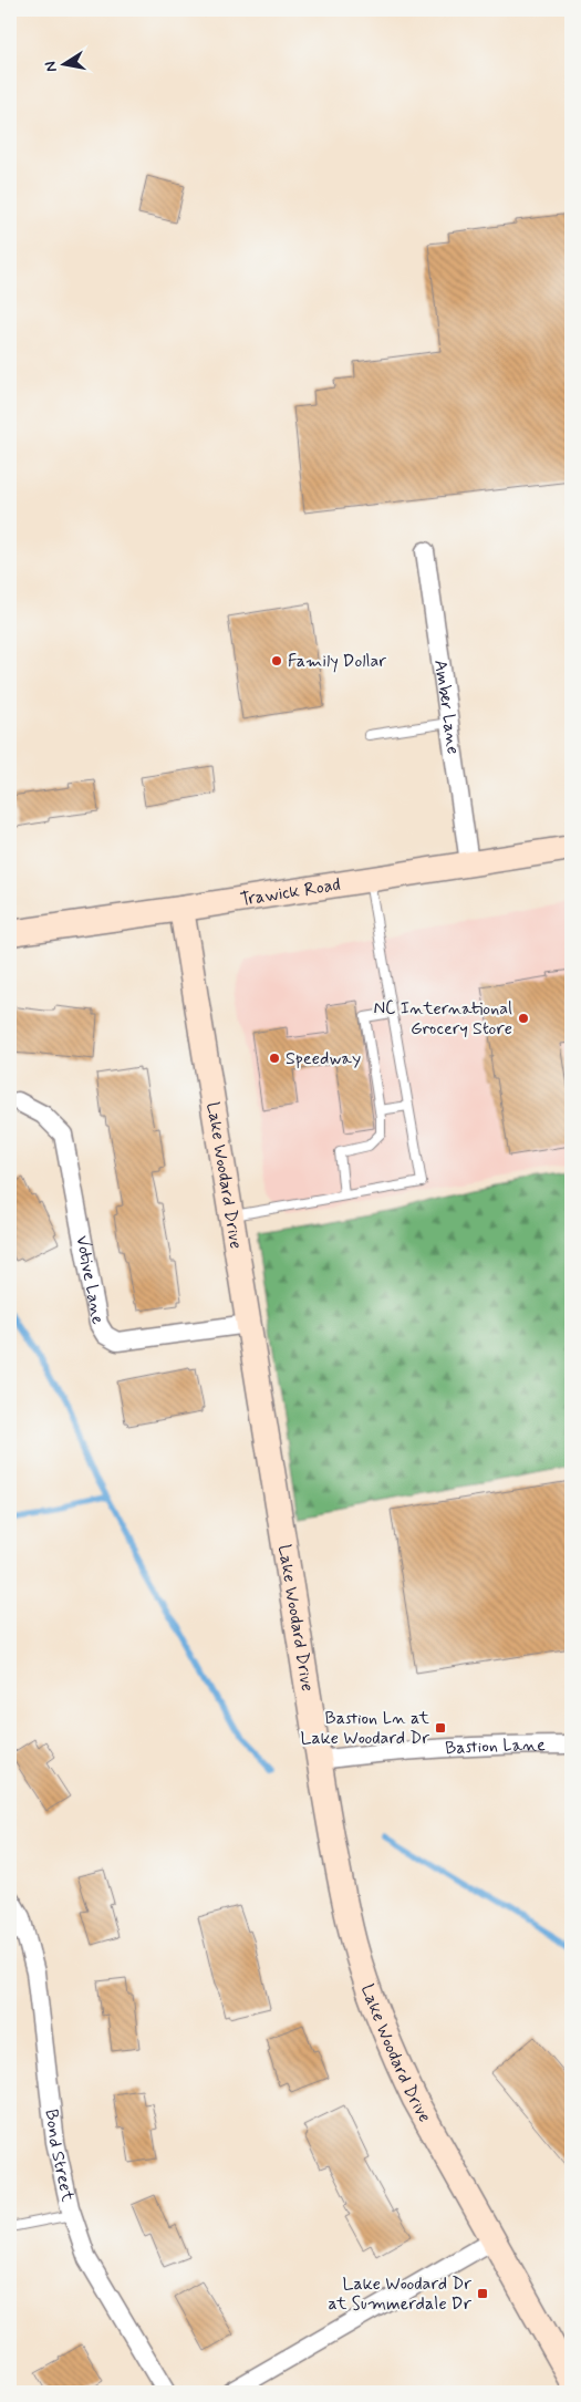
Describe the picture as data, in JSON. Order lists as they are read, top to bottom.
{
  "streets": {
    "street": [
      "Amber Lane",
      "Trawick Road",
      "Lake Woodard Drive",
      "Votive Lane",
      "Bastion Lane",
      "Bond Street"
    ]
  },
  "crossings": [
    ["Amber Lane", "Trawick Road"],
    ["Trawick Road", "Lake Woodard Drive"],
    ["Lake Woodard Drive", "Votive Lane"],
    ["Lake Woodard Drive", "Bastion Lane"]
  ],
  "places": {
    "other": ["Family Dollar", "NC International Grocery Store", "Speedway"],
    "transit": ["Bastion Ln at Lake Woodard Dr", "Lake Woodard Dr at Summerdale Dr"]
  },
  "north": "left"
}
